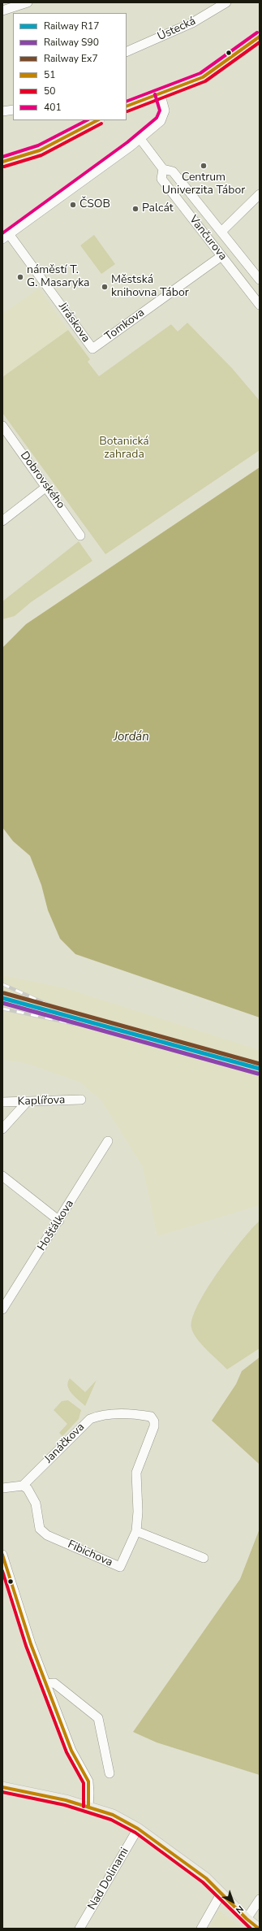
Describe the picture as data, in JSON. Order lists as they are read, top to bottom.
{
  "streets": {
    "street": [
      "Ústecká",
      "Vančurova",
      "Jiráskova",
      "Tomkova",
      "Dobrovského",
      "Kaplířova",
      "Hošťálkova",
      "Janáčkova",
      "Fibichova",
      "Nad Dolinami"
    ]
  },
  "crossings": [
    ["Vančurova", "Tomkova"],
    ["Jiráskova", "Tomkova"],
    ["Janáčkova", "Fibichova"]
  ],
  "water": ["Jordán"],
  "parks": ["Botanická zahrada"],
  "places": [
    "Centrum Univerzita Tábor",
    "ČSOB",
    "Palcát",
    "náměstí T. G. Masaryka",
    "Městská knihovna Tábor"
  ],
  "lines": [
    "transit line 401",
    "transit line 51",
    "transit line 50",
    "rail line Ex7",
    "rail line R17",
    "rail line S90"
  ],
  "legend": [
    "Railway R17",
    "Railway S90",
    "Railway Ex7",
    "51",
    "50",
    "401"
  ],
  "north": "bottom right"
}
